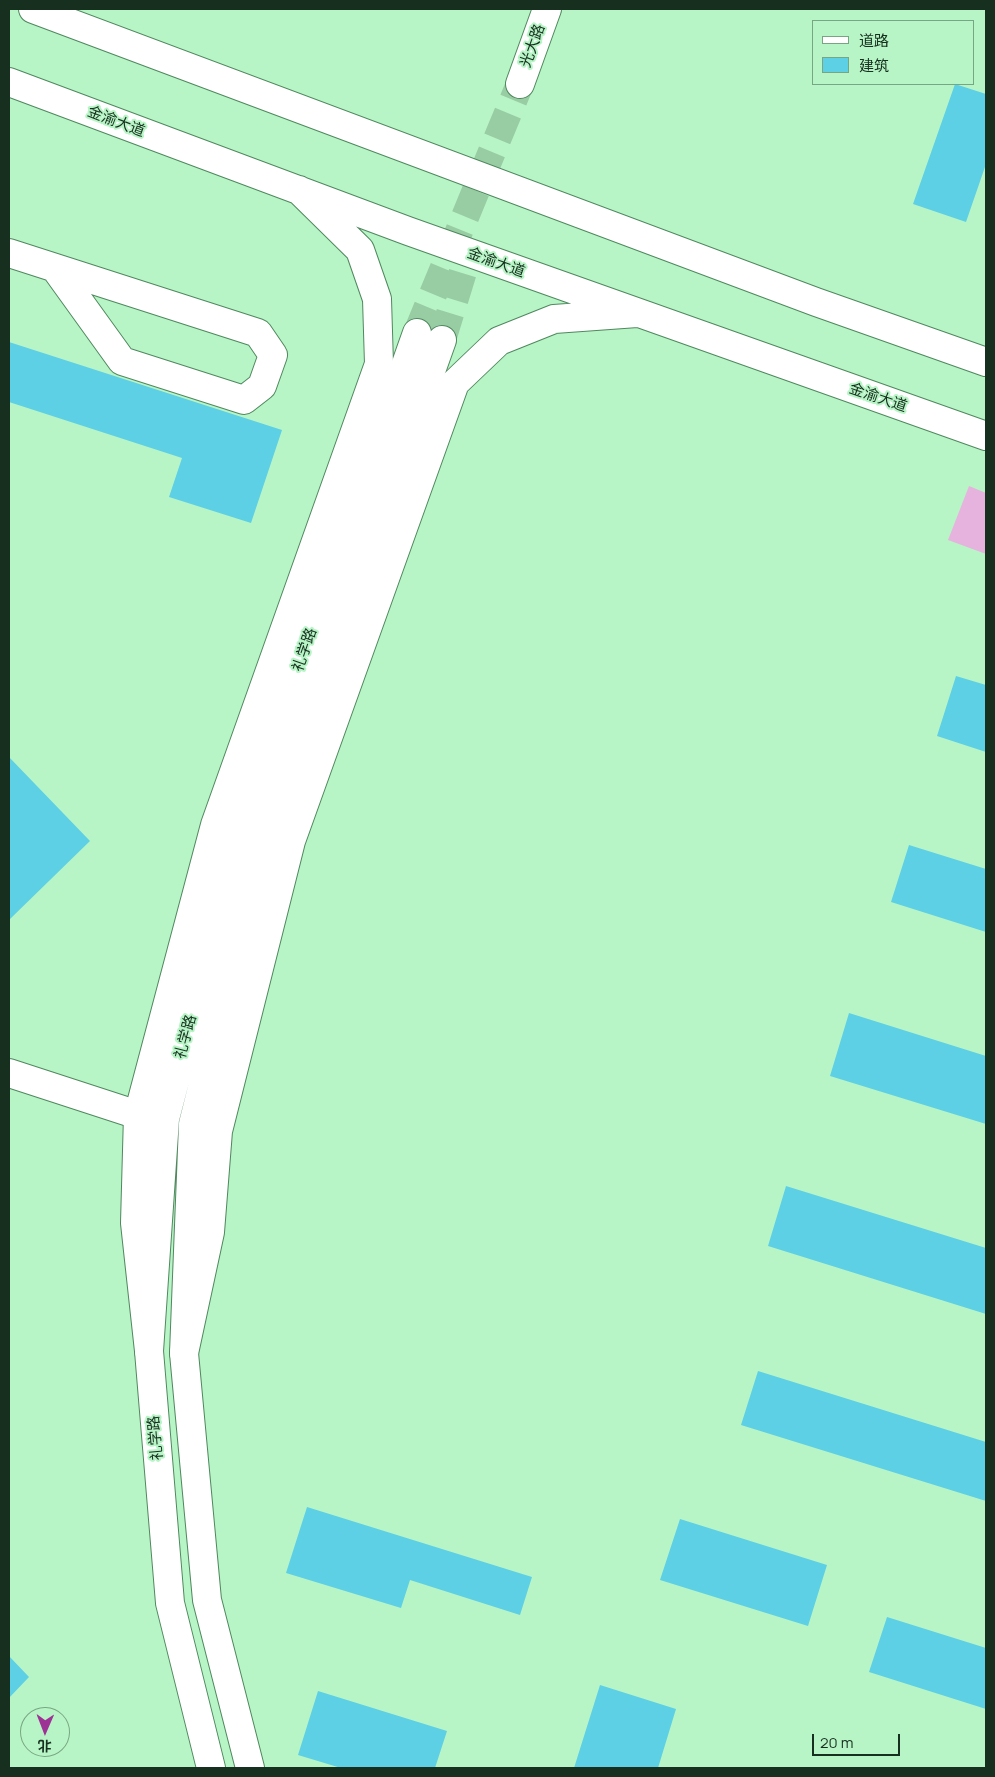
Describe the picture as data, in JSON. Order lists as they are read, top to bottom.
{
  "streets": {
    "main road": ["光大路", "金渝大道", "礼学路"]
  },
  "legend": ["道路", "建筑"],
  "scale_bar": "20 m",
  "north": "bottom"
}
